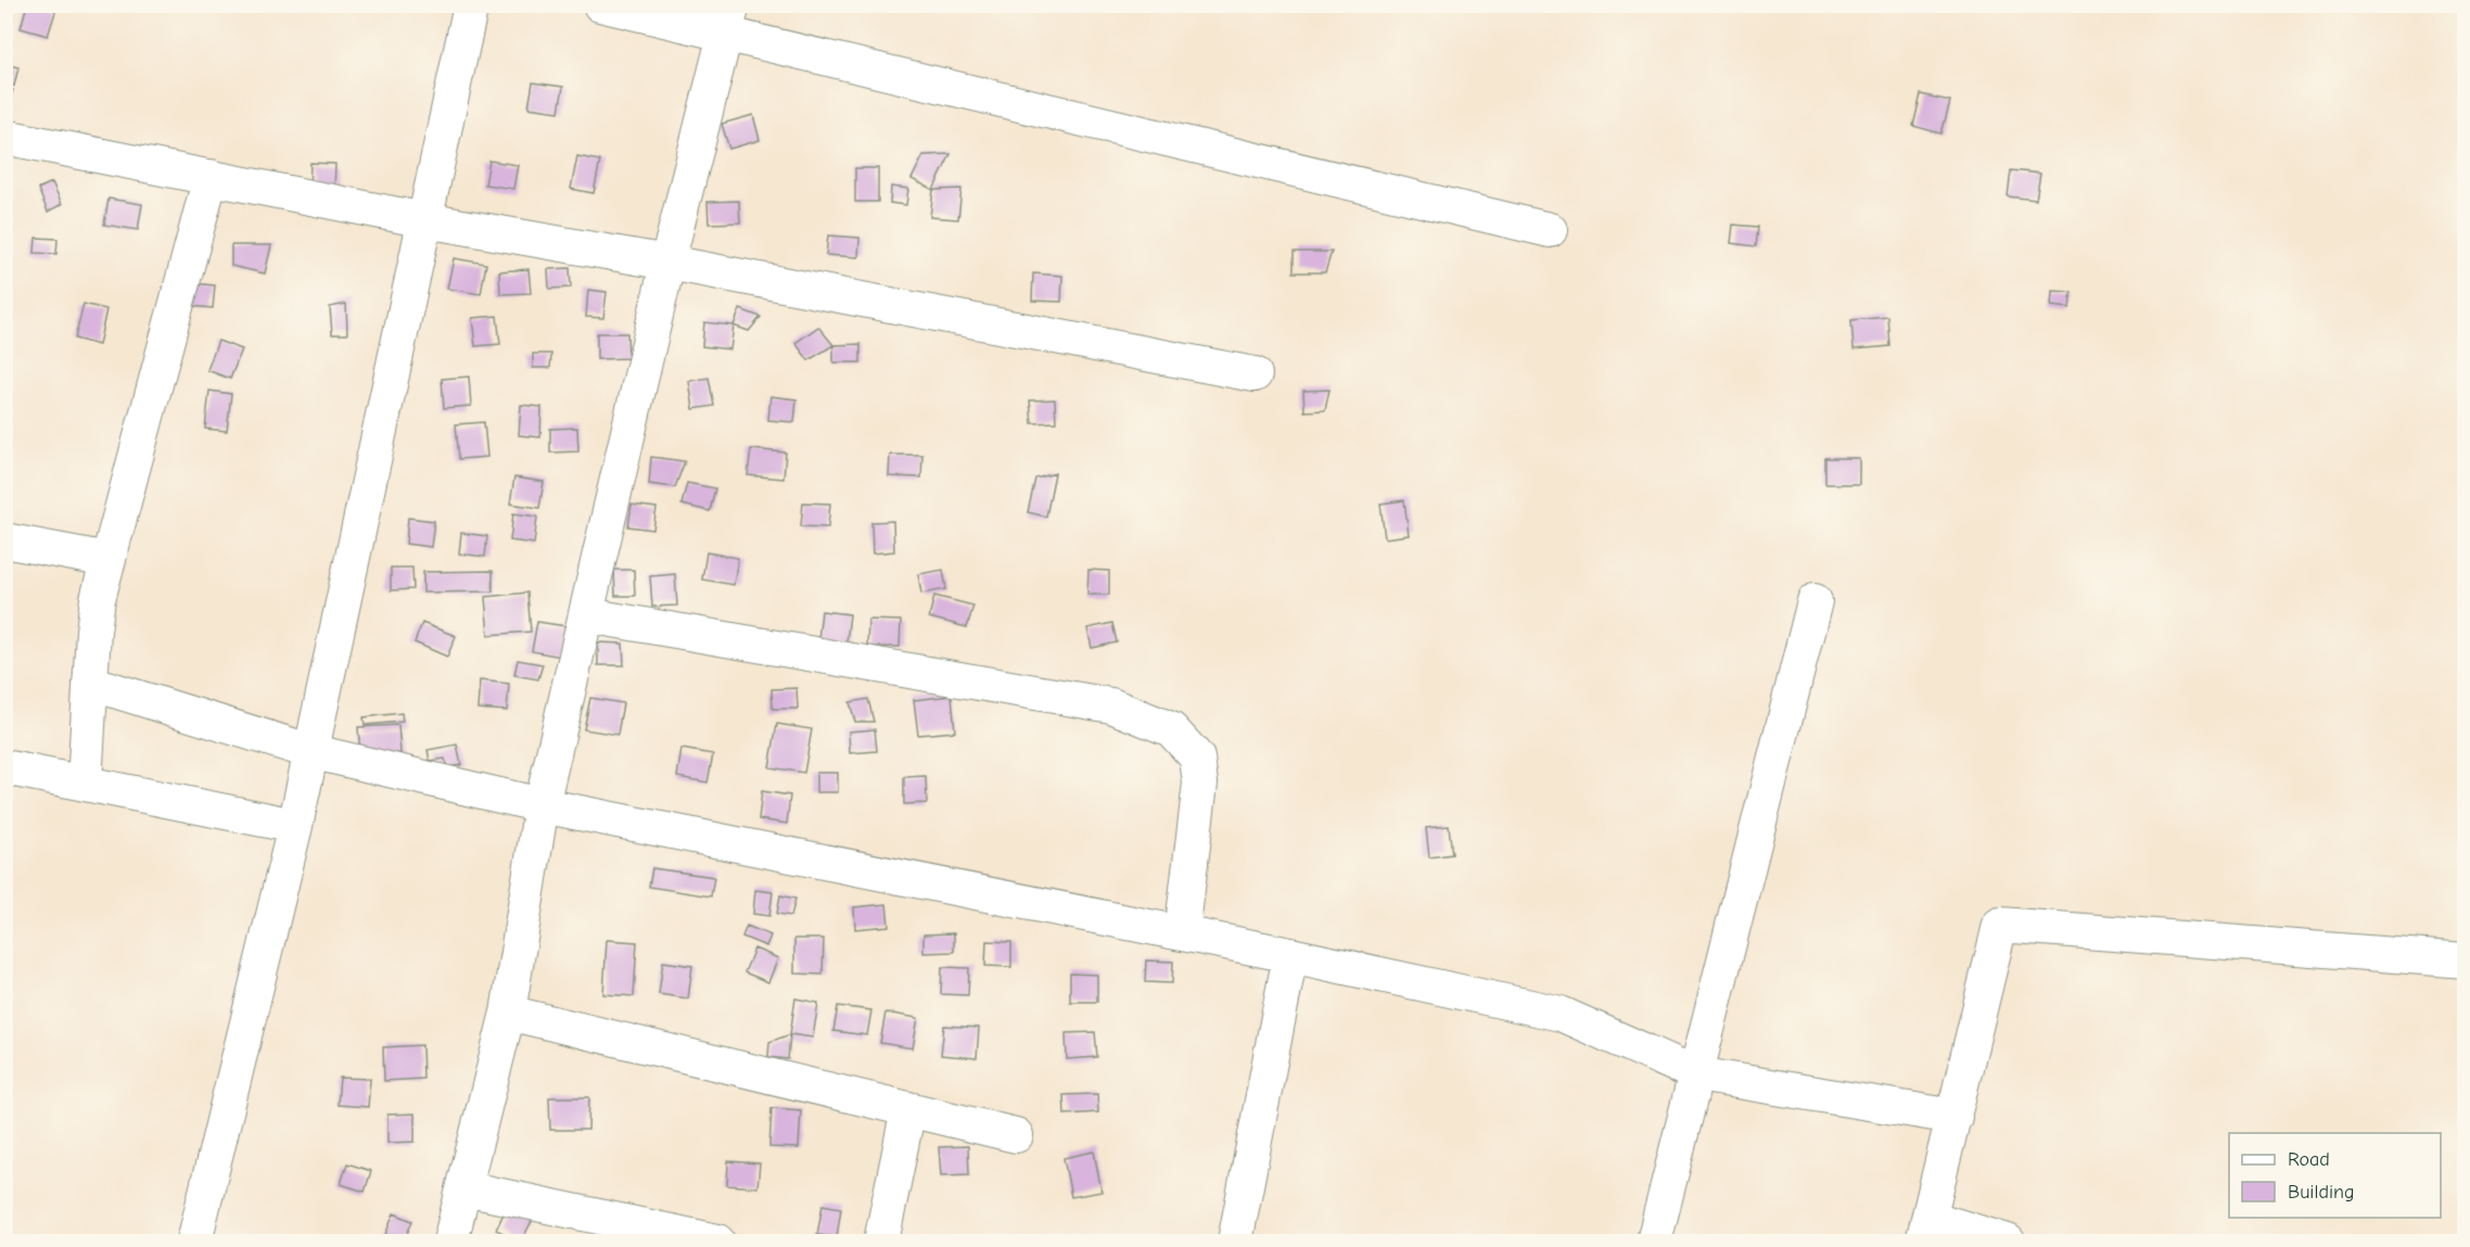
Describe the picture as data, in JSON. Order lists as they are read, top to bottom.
{
  "legend": ["Road", "Building"]
}
